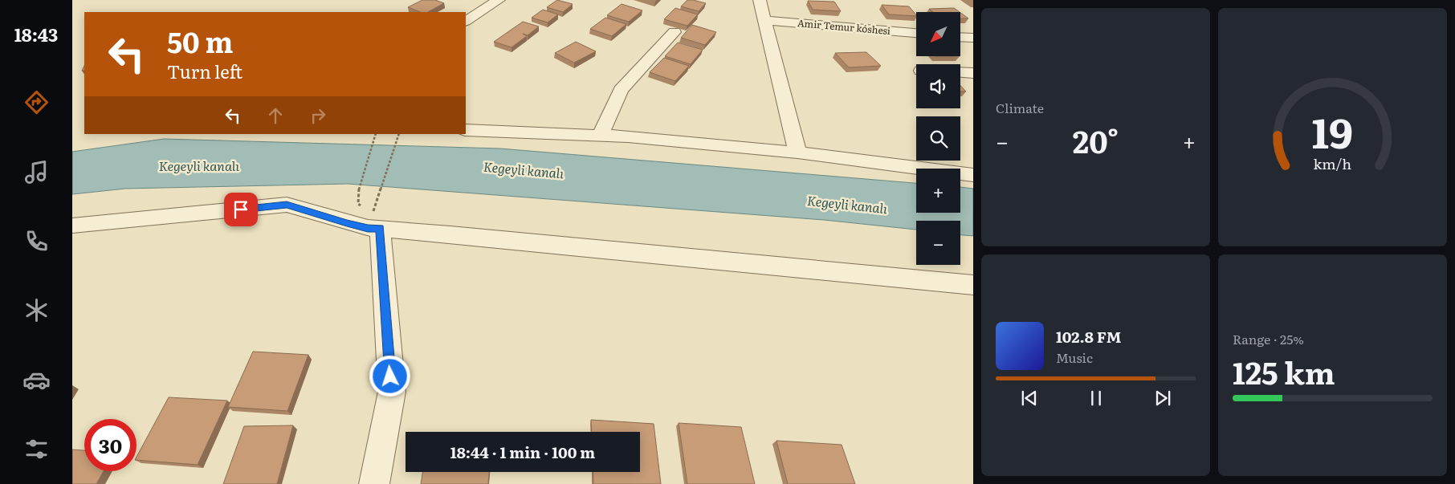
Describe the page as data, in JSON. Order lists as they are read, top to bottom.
{
  "streets": {
    "street": ["Amir Temur kóshesi"]
  },
  "water": ["Kegeyli kanalı"],
  "north": "bottom left",
  "page": {
    "tabs": "18:43",
    "tile": [
      "Climate",
      ["Range · 25%", "125 km"]
    ],
    "map_buttons": ["+", "−"],
    "turn": ["50 m", "Turn left"],
    "heat": ["−", "20°", "+"],
    "song": ["102.8 FM", "Music"],
    "limit": "30",
    "trip": "18:44 · 1 min · 100 m",
    "gauge": ["19", "km/h"]
  }
}
